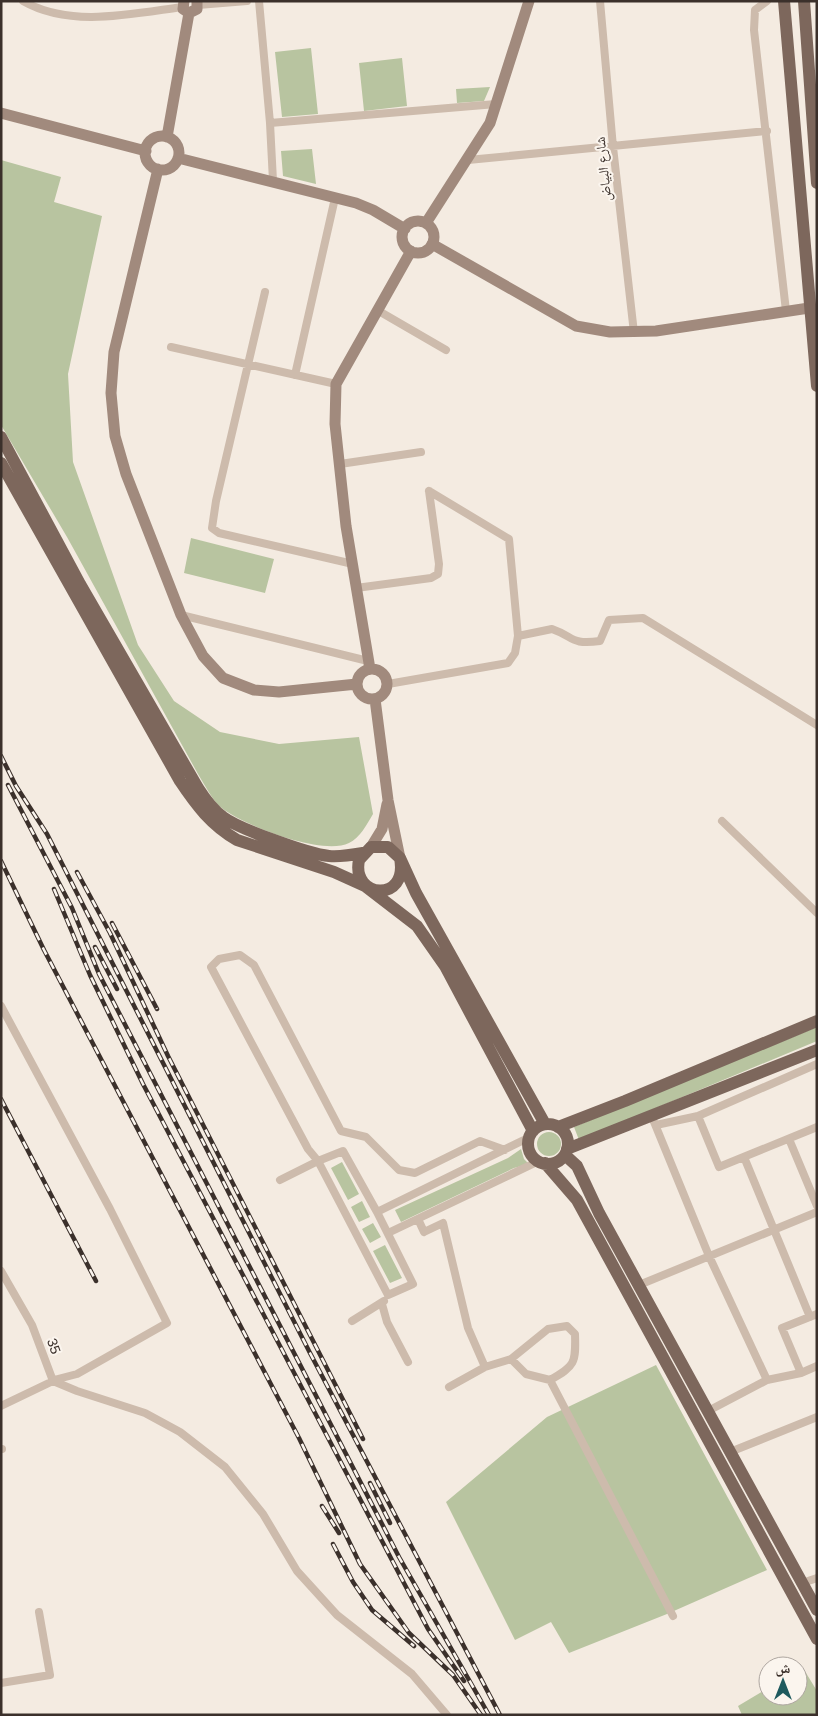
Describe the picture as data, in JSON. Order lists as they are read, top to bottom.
{
  "streets": {
    "street": ["شارع البياض", "35"]
  },
  "north": "top"
}
